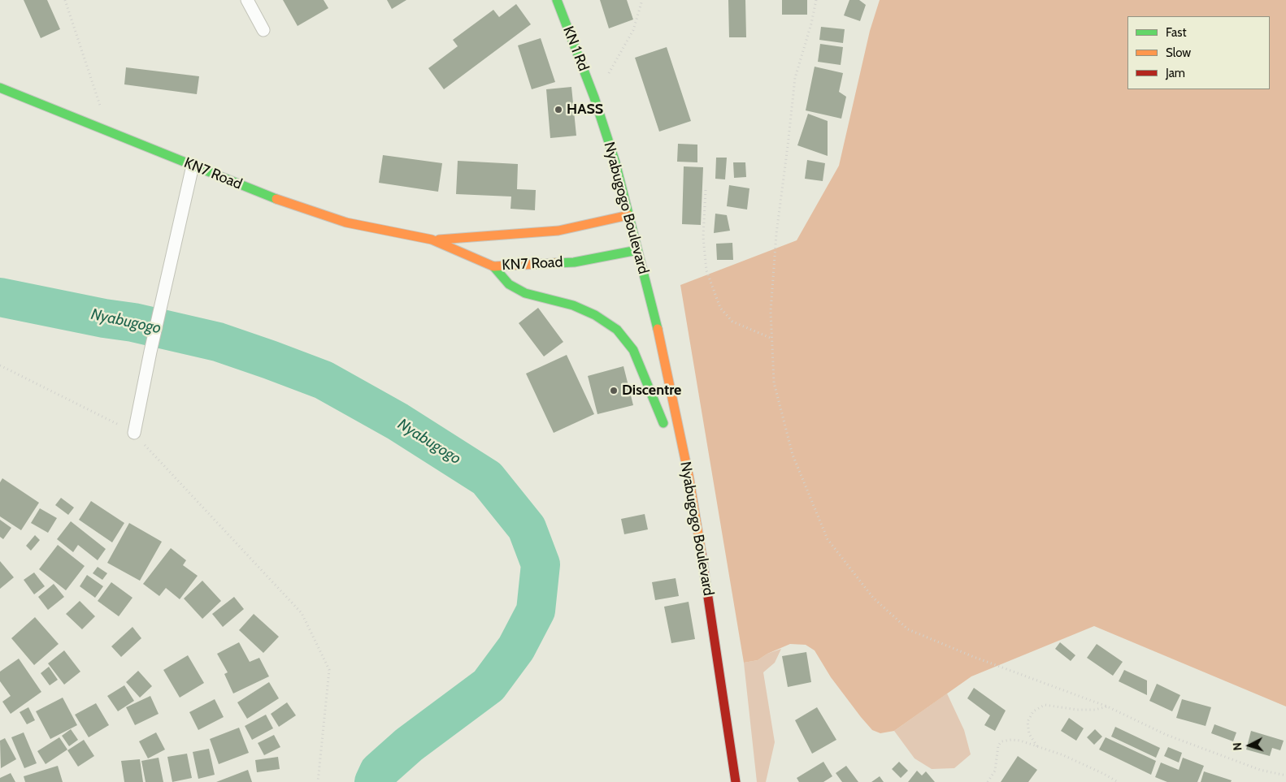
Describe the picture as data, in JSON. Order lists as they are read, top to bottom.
{
  "streets": {
    "main road": ["KN 1 Rd", "KN7 Road", "Nyabugogo Boulevard"]
  },
  "crossings": [
    ["KN 1 Rd", "Nyabugogo Boulevard"],
    ["KN7 Road", "Nyabugogo Boulevard"]
  ],
  "water": ["Nyabugogo"],
  "places": ["HASS", "Discentre"],
  "legend": ["Fast", "Slow", "Jam"],
  "north": "left"
}
